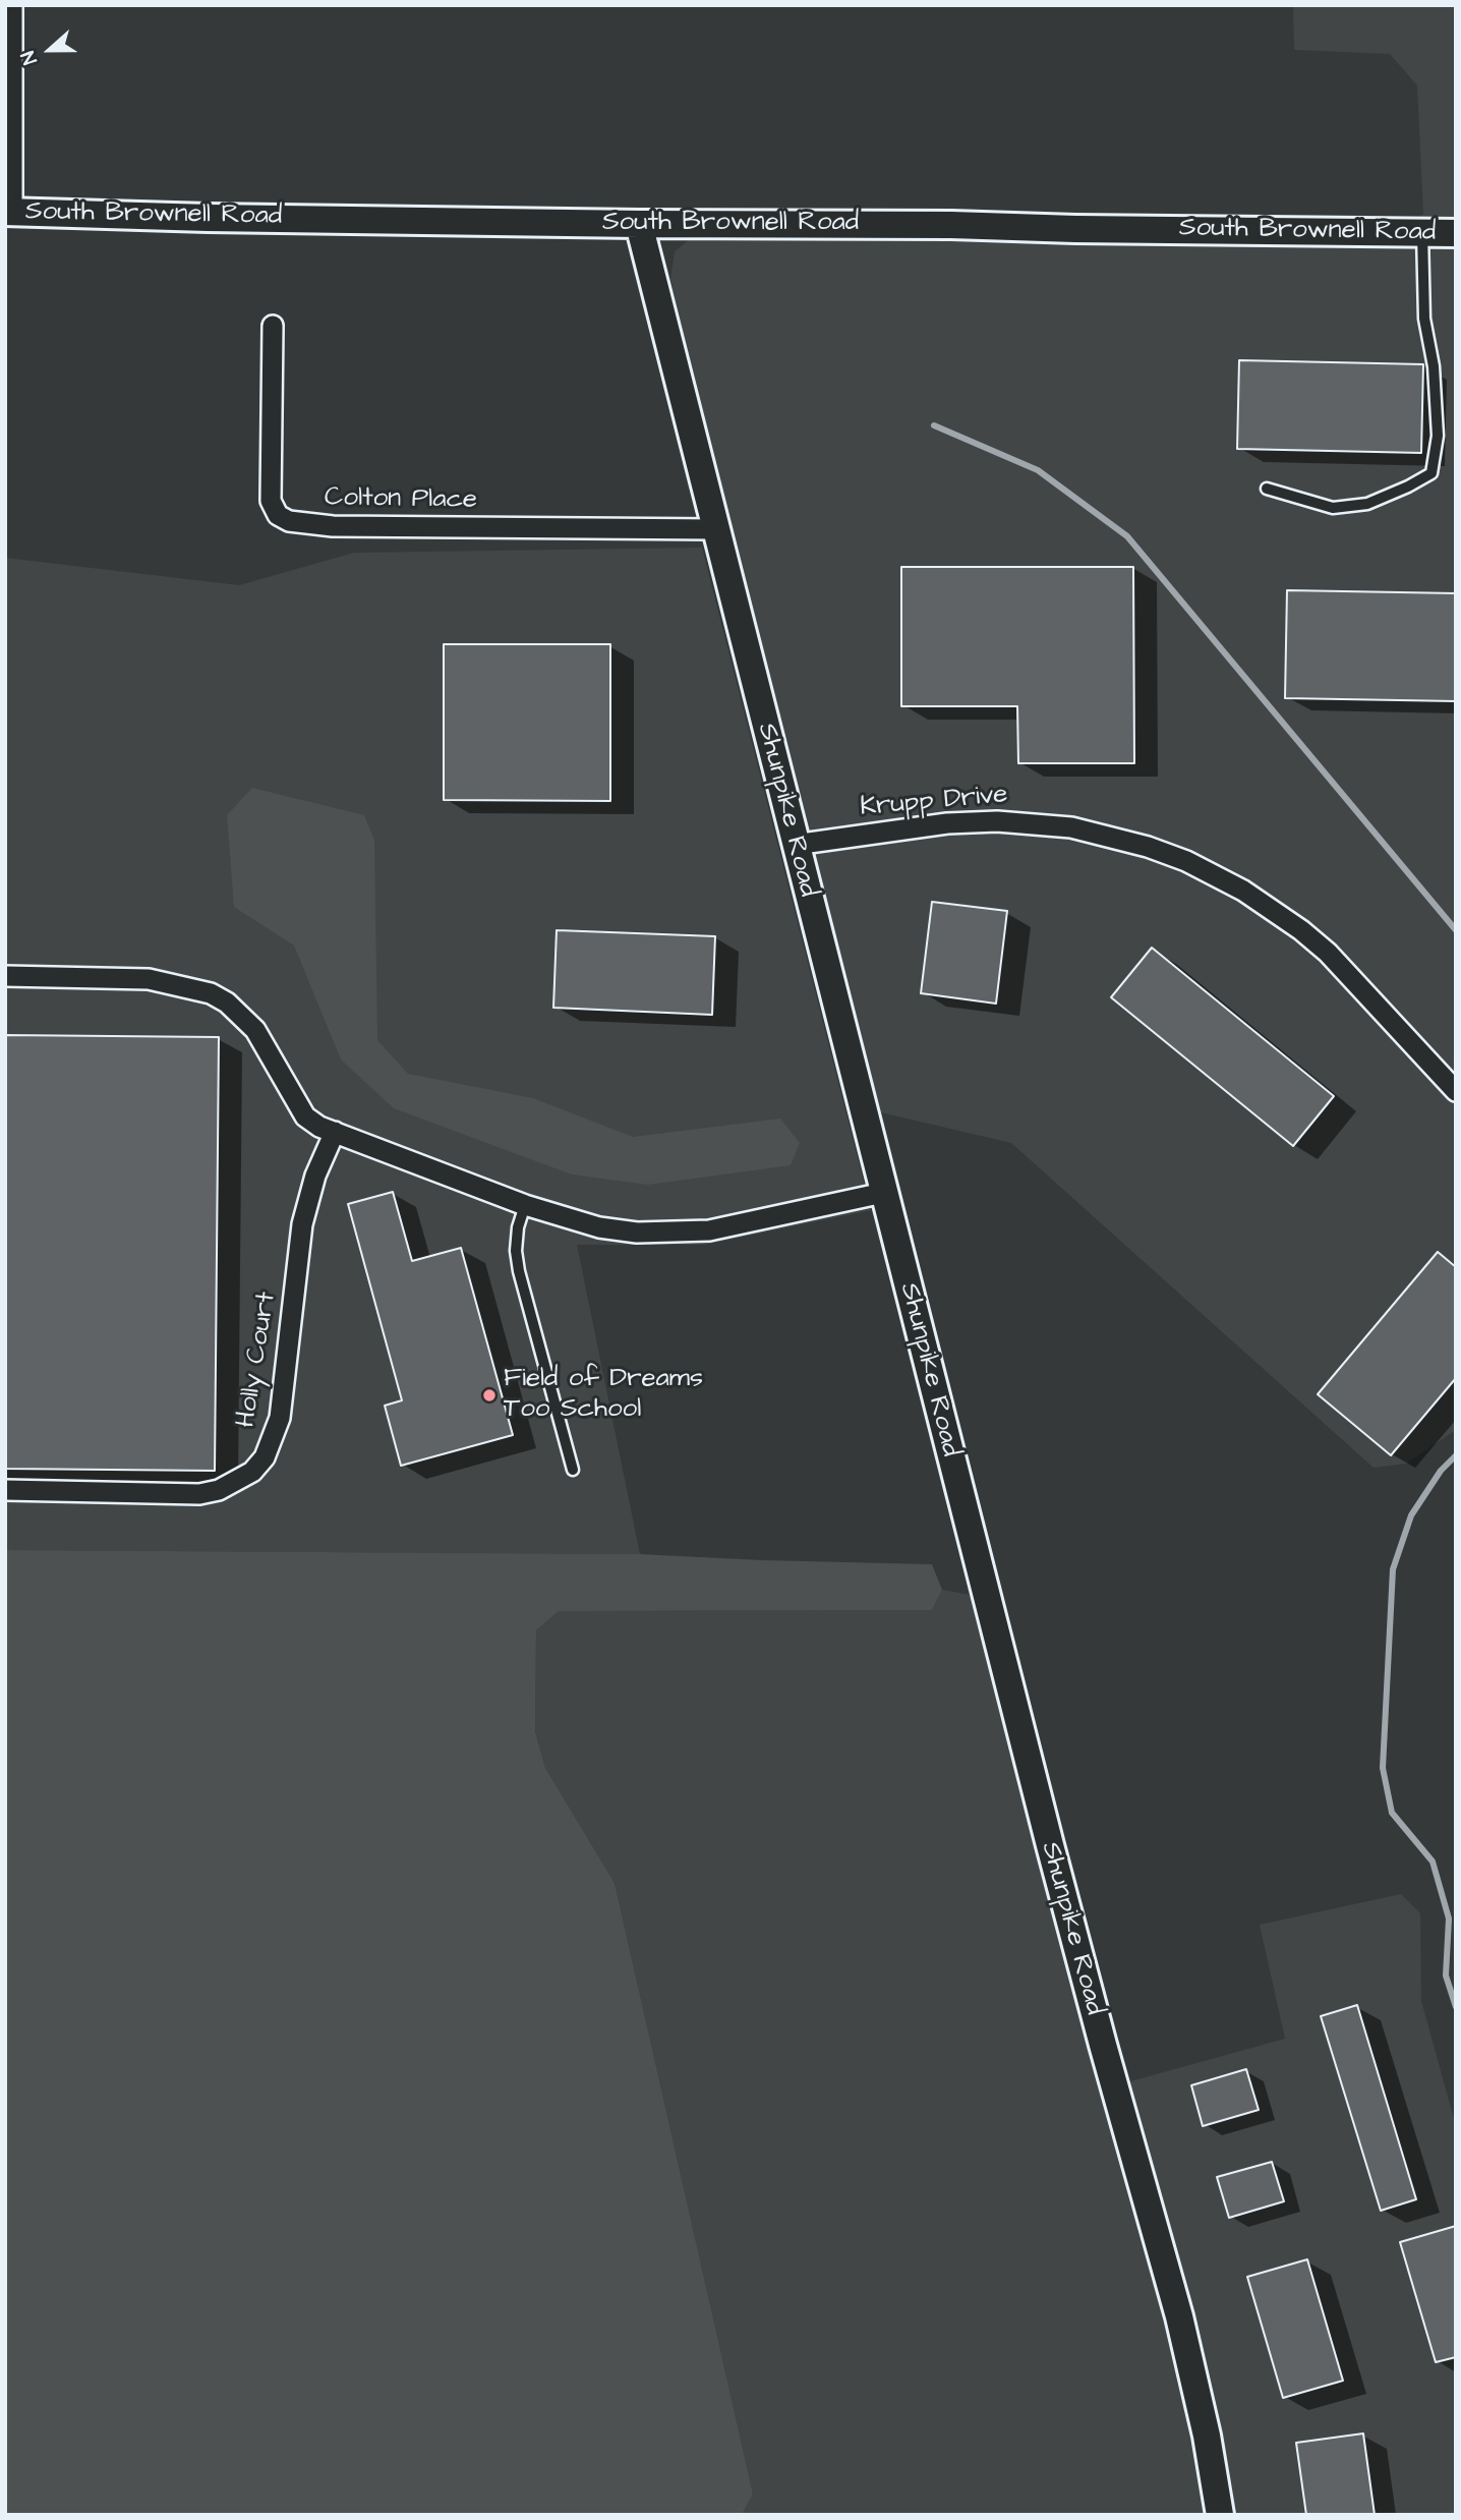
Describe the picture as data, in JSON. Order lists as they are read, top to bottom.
{
  "streets": {
    "street": [
      "South Brownell Road",
      "Colton Place",
      "Krupp Drive",
      "Shunpike Road",
      "Holly Court"
    ]
  },
  "crossings": [
    ["South Brownell Road", "Shunpike Road"],
    ["Colton Place", "Shunpike Road"],
    ["Krupp Drive", "Shunpike Road"]
  ],
  "places": ["Field of Dreams Too School"],
  "north": "left"
}
